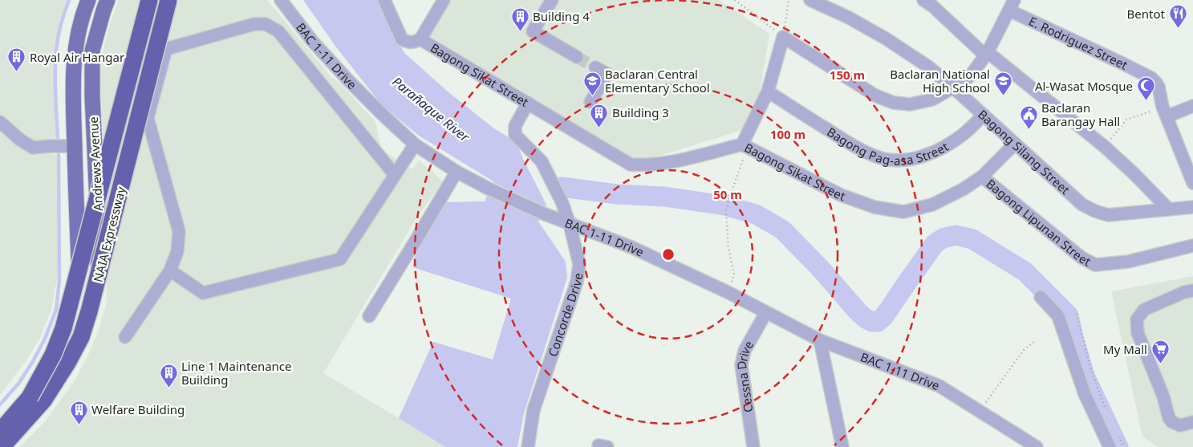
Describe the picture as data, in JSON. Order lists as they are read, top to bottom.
{
  "streets": {
    "highway": ["NAIA Expressway"],
    "main road": ["Andrews Avenue"],
    "street": [
      "E. Rodriguez Street",
      "BAC 1-11 Drive",
      "Bagong Sikat Street",
      "Bagong Pag-asa Street",
      "Bagong Silang Street",
      "Bagong Lipunan Street",
      "Concorde Drive",
      "Cessna Drive"
    ]
  },
  "crossings": [
    ["BAC 1-11 Drive", "Concorde Drive"],
    ["BAC 1-11 Drive", "Cessna Drive"],
    ["Bagong Sikat Street", "Bagong Silang Street"],
    ["Bagong Sikat Street", "Bagong Lipunan Street"],
    ["Bagong Sikat Street", "Concorde Drive"],
    ["Bagong Pag-asa Street", "Bagong Silang Street"],
    ["Andrews Avenue", "NAIA Expressway"]
  ],
  "water": ["Parañaque River"],
  "places": {
    "restaurant": ["Bentot"],
    "building": [
      "Building 4",
      "Royal Air Hangar",
      "Building 3",
      "Line 1 Maintenance Building",
      "Welfare Building"
    ],
    "school or university": ["Baclaran Central Elementary School", "Baclaran National High School"],
    "mosque": ["Al-Wasat Mosque"],
    "public building": ["Baclaran Barangay Hall"],
    "supermarket": ["My Mall"]
  },
  "rings": ["150 m", "100 m", "50 m"]
}
